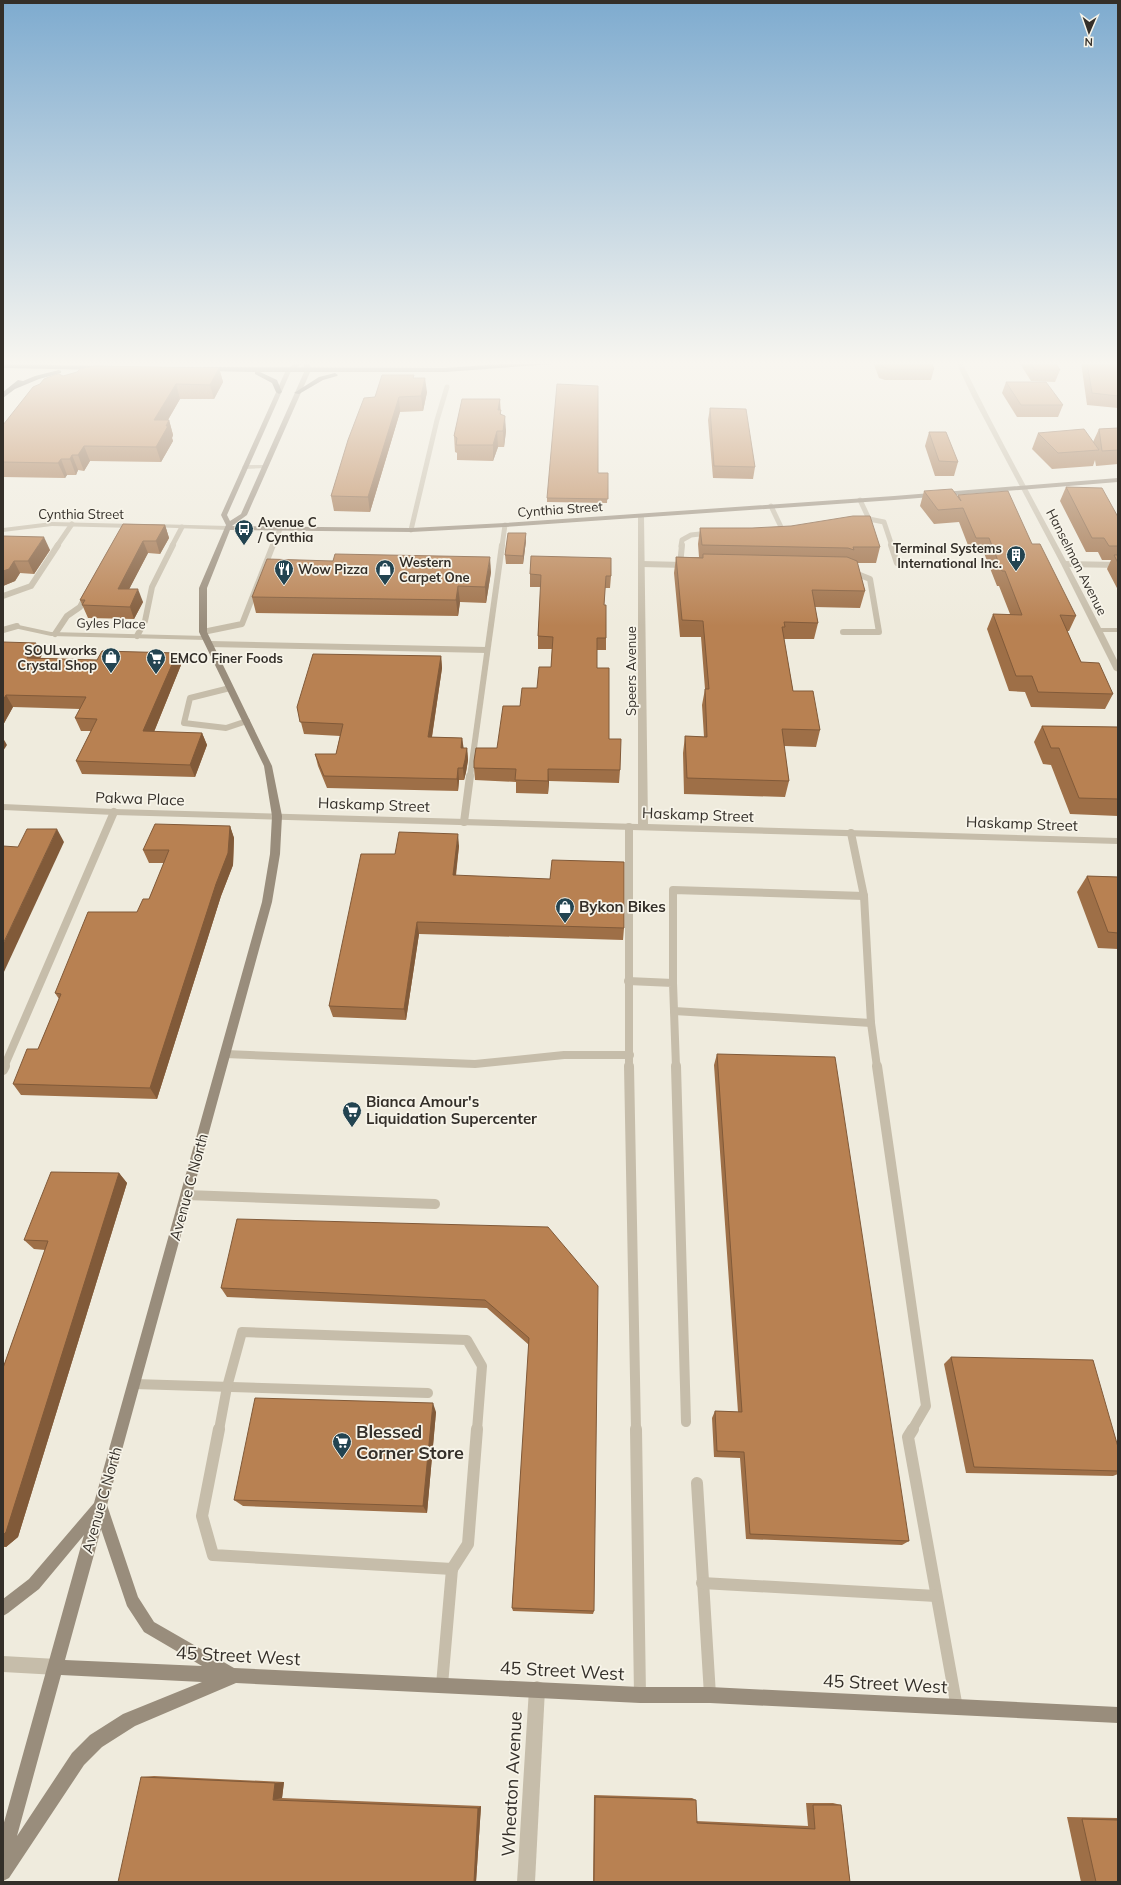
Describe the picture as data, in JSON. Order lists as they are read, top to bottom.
{
  "streets": {
    "main road": ["Cynthia Street", "Avenue C North", "45 Street West"],
    "street": [
      "Hanselman Avenue",
      "Gyles Place",
      "Speers Avenue",
      "Pakwa Place",
      "Haskamp Street",
      "Wheaton Avenue"
    ]
  },
  "crossings": [
    ["Cynthia Street", "Hanselman Avenue"],
    ["Cynthia Street", "Speers Avenue"],
    ["Cynthia Street", "Avenue C North"],
    ["Gyles Place", "Avenue C North"],
    ["Speers Avenue", "Haskamp Street"],
    ["Pakwa Place", "Haskamp Street"],
    ["Pakwa Place", "Avenue C North"],
    ["Haskamp Street", "Avenue C North"],
    ["Avenue C North", "45 Street West"],
    ["45 Street West", "Wheaton Avenue"]
  ],
  "places": {
    "bus stop": ["Avenue C / Cynthia"],
    "building": ["Terminal Systems International Inc."],
    "restaurant": ["Wow Pizza"],
    "shop": ["Western Carpet One", "SOULworks Crystal Shop", "Bykon Bikes"],
    "supermarket": ["EMCO Finer Foods", "Bianca Amour's Liquidation Supercenter", "Blessed Corner Store"]
  },
  "north": "bottom"
}
